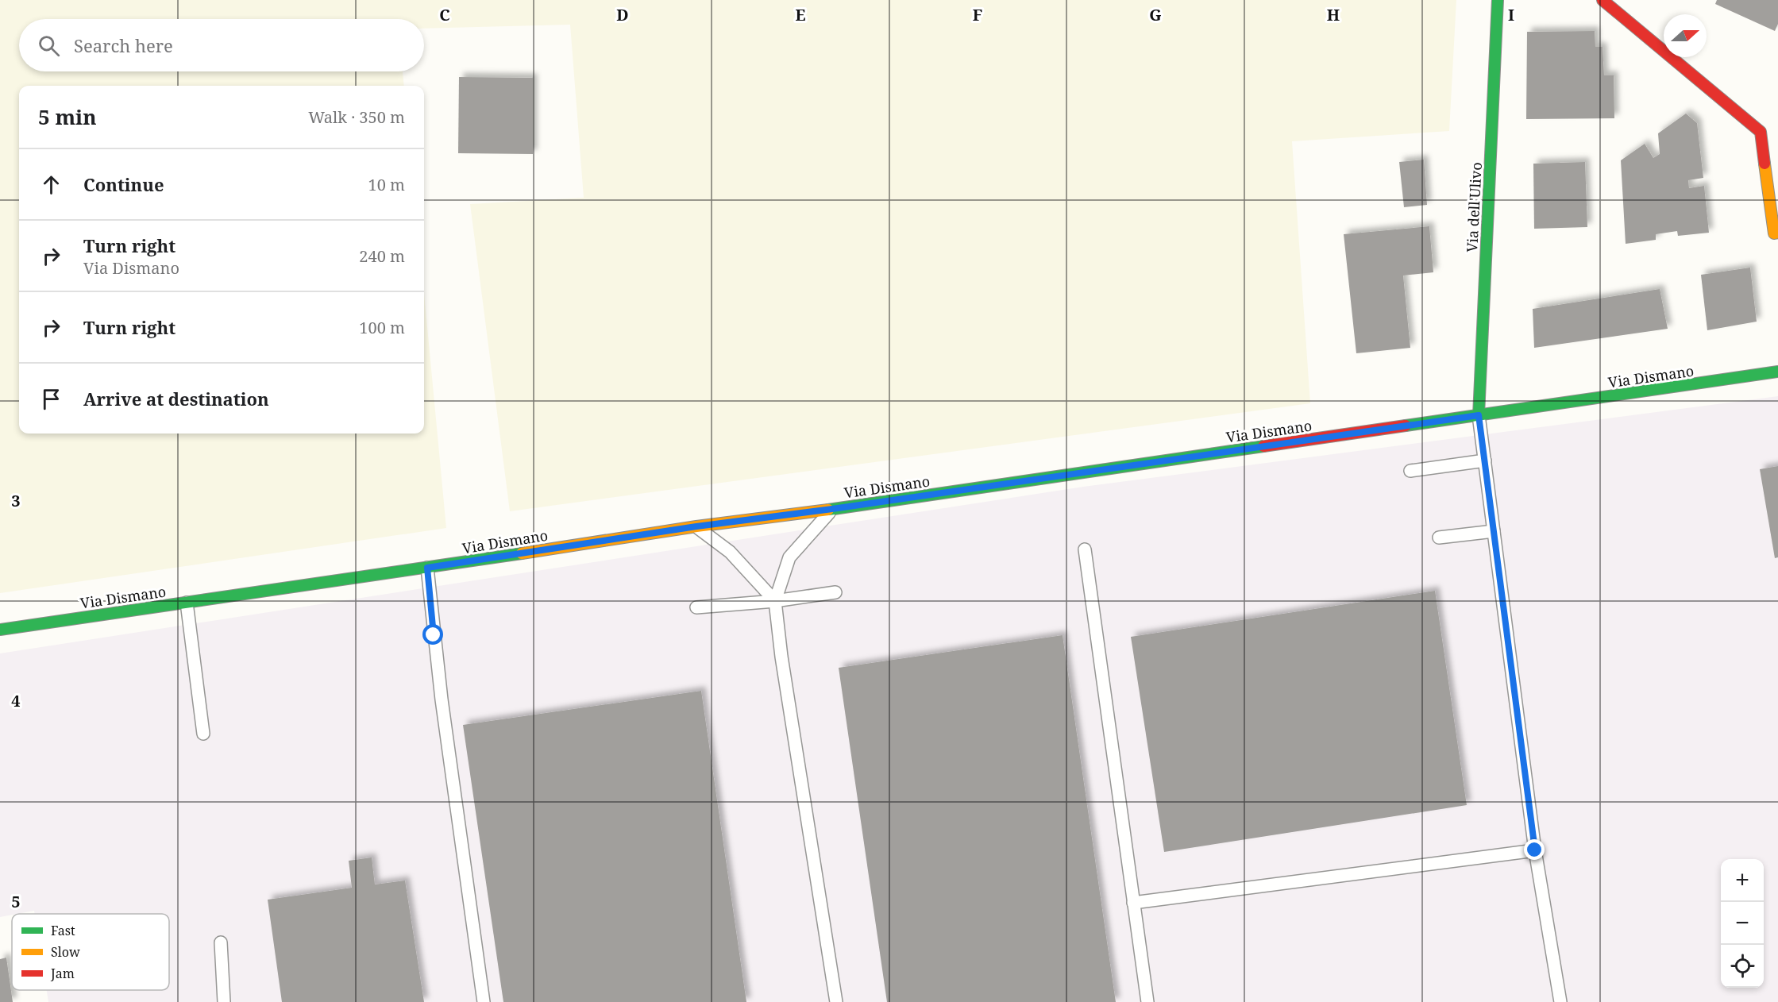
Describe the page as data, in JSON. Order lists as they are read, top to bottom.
{
  "streets": {
    "main road": ["Via dell'Ulivo", "Via Dismano"]
  },
  "crossings": [
    ["Via dell'Ulivo", "Via Dismano"]
  ],
  "legend": ["Fast", "Slow", "Jam"],
  "north": "right",
  "page": {
    "search": "Search here",
    "heading": ["5 min", "Walk · 350 m"],
    "list": [
      ["Continue", "10 m"],
      ["Turn right", "Via Dismano", "240 m"],
      ["Turn right", "100 m"],
      "Arrive at destination"
    ],
    "map_buttons": ["+", "−"]
  },
  "grid": {
    "columns": [
      "C",
      "D",
      "E",
      "F",
      "G",
      "H",
      "I"
    ],
    "rows": ["3", "4", "5"]
  }
}
